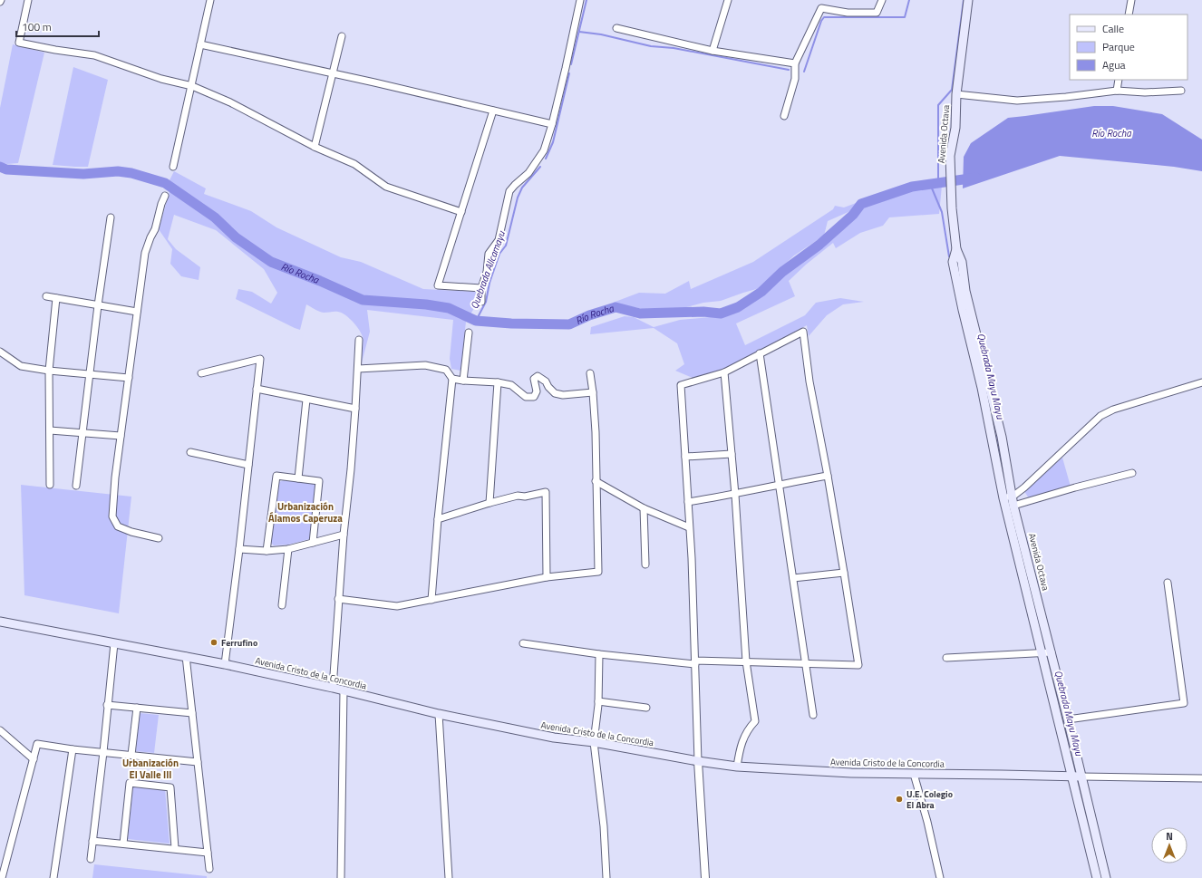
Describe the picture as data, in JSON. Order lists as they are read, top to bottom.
{
  "streets": {
    "main road": ["Avenida Octava", "Avenida Cristo de la Concordia"]
  },
  "crossings": [
    ["Avenida Octava", "Avenida Cristo de la Concordia"]
  ],
  "districts": ["Urbanización Álamos Caperuza", "Urbanización El Valle III"],
  "water": ["Río Rocha", "Quebrada Allcamayu", "Quebrada Mayu Mayu"],
  "places": ["Ferrufino", "U.E. Colegio El Abra"],
  "legend": ["Calle", "Parque", "Agua"],
  "scale_bar": "100 m",
  "north": "top"
}
